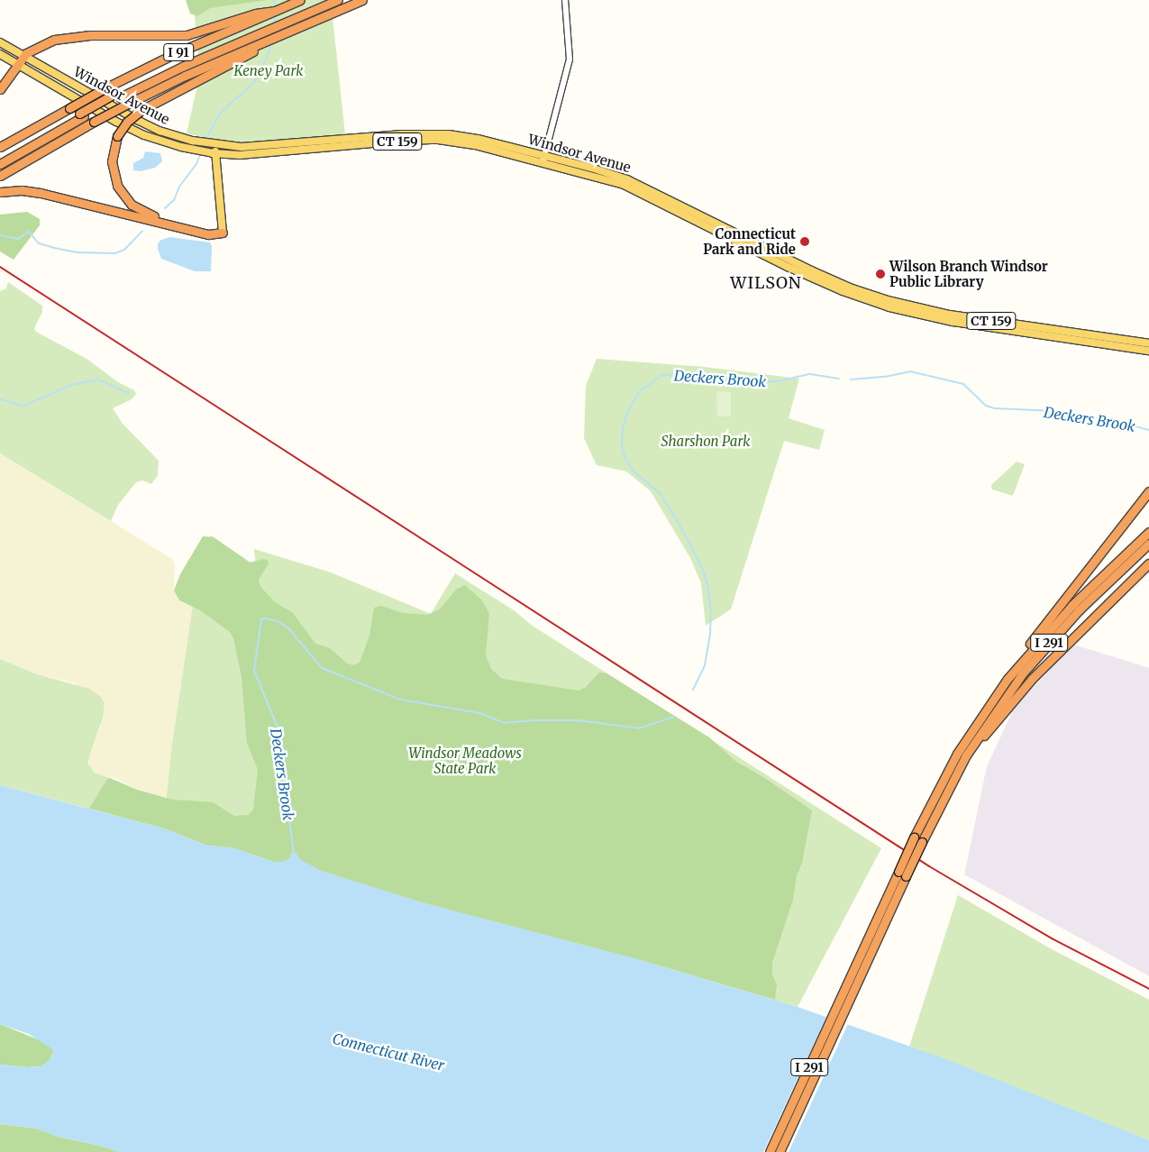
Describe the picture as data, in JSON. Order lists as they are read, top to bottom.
{
  "streets": {
    "highway": ["I 91", "I 291"],
    "main road": ["Windsor Avenue", "CT 159"]
  },
  "districts": ["WILSON"],
  "water": ["Deckers Brook", "Connecticut River"],
  "parks": ["Keney Park", "Sharshon Park", "Windsor Meadows State Park"],
  "places": ["Connecticut Park and Ride", "Wilson Branch Windsor Public Library"]
}
